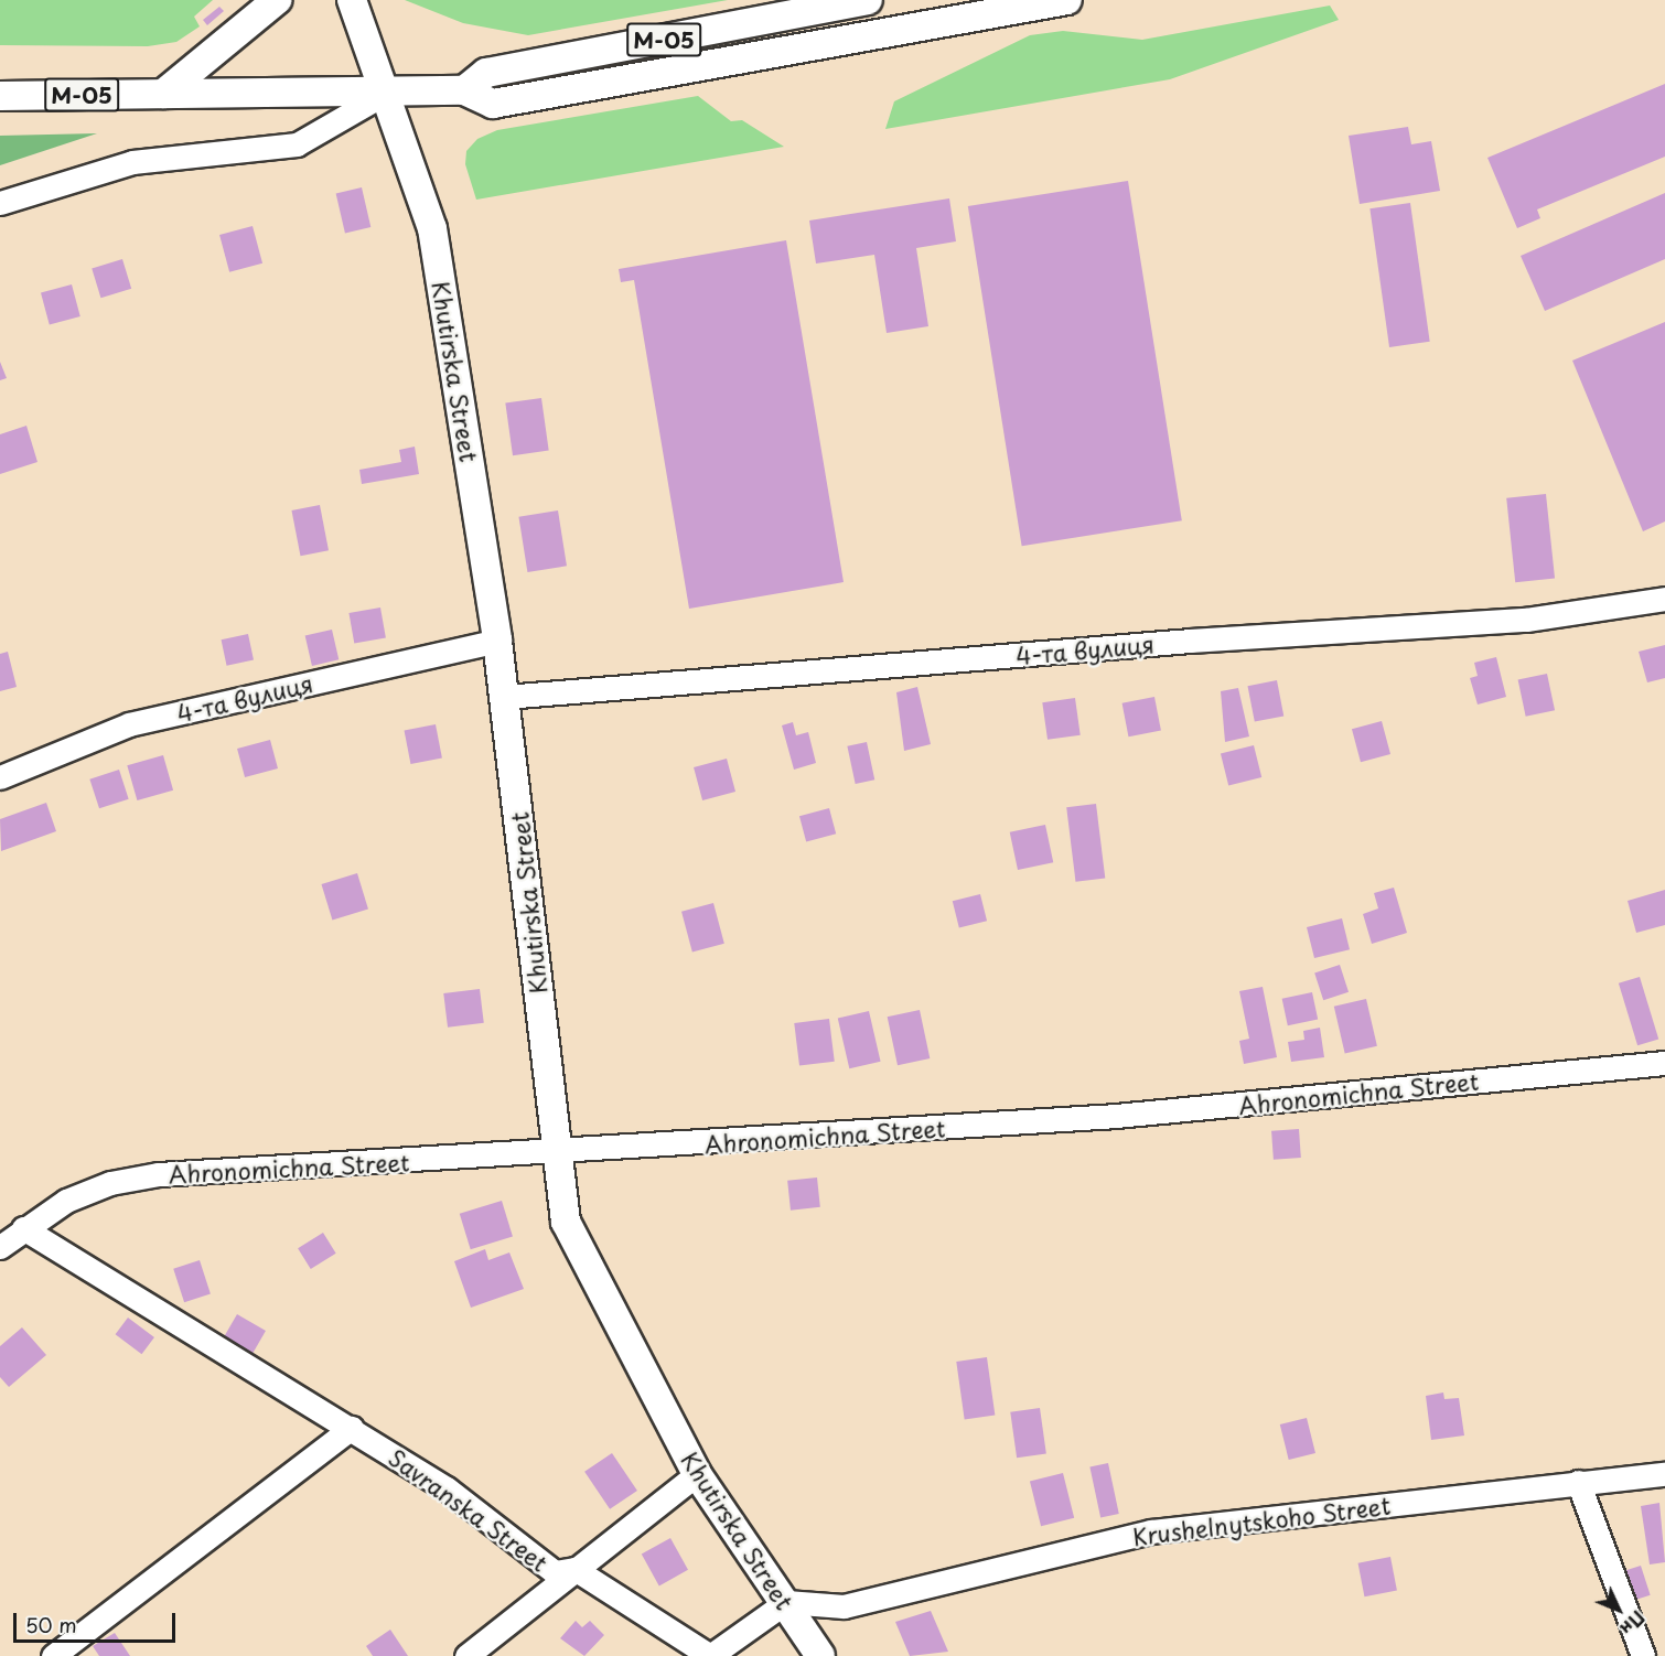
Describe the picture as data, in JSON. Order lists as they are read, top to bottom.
{
  "streets": {
    "main road": ["М-05", "Khutirska Street"],
    "street": [
      "4-та вулиця",
      "Ahronomichna Street",
      "Savranska Street",
      "Krushelnytskoho Street"
    ]
  },
  "crossings": [
    ["М-05", "Khutirska Street"],
    ["Khutirska Street", "4-та вулиця"],
    ["Khutirska Street", "Ahronomichna Street"],
    ["Khutirska Street", "Savranska Street"],
    ["Khutirska Street", "Krushelnytskoho Street"],
    ["Ahronomichna Street", "Savranska Street"],
    ["Savranska Street", "Krushelnytskoho Street"]
  ],
  "scale_bar": "50 m",
  "north": "bottom right"
}
